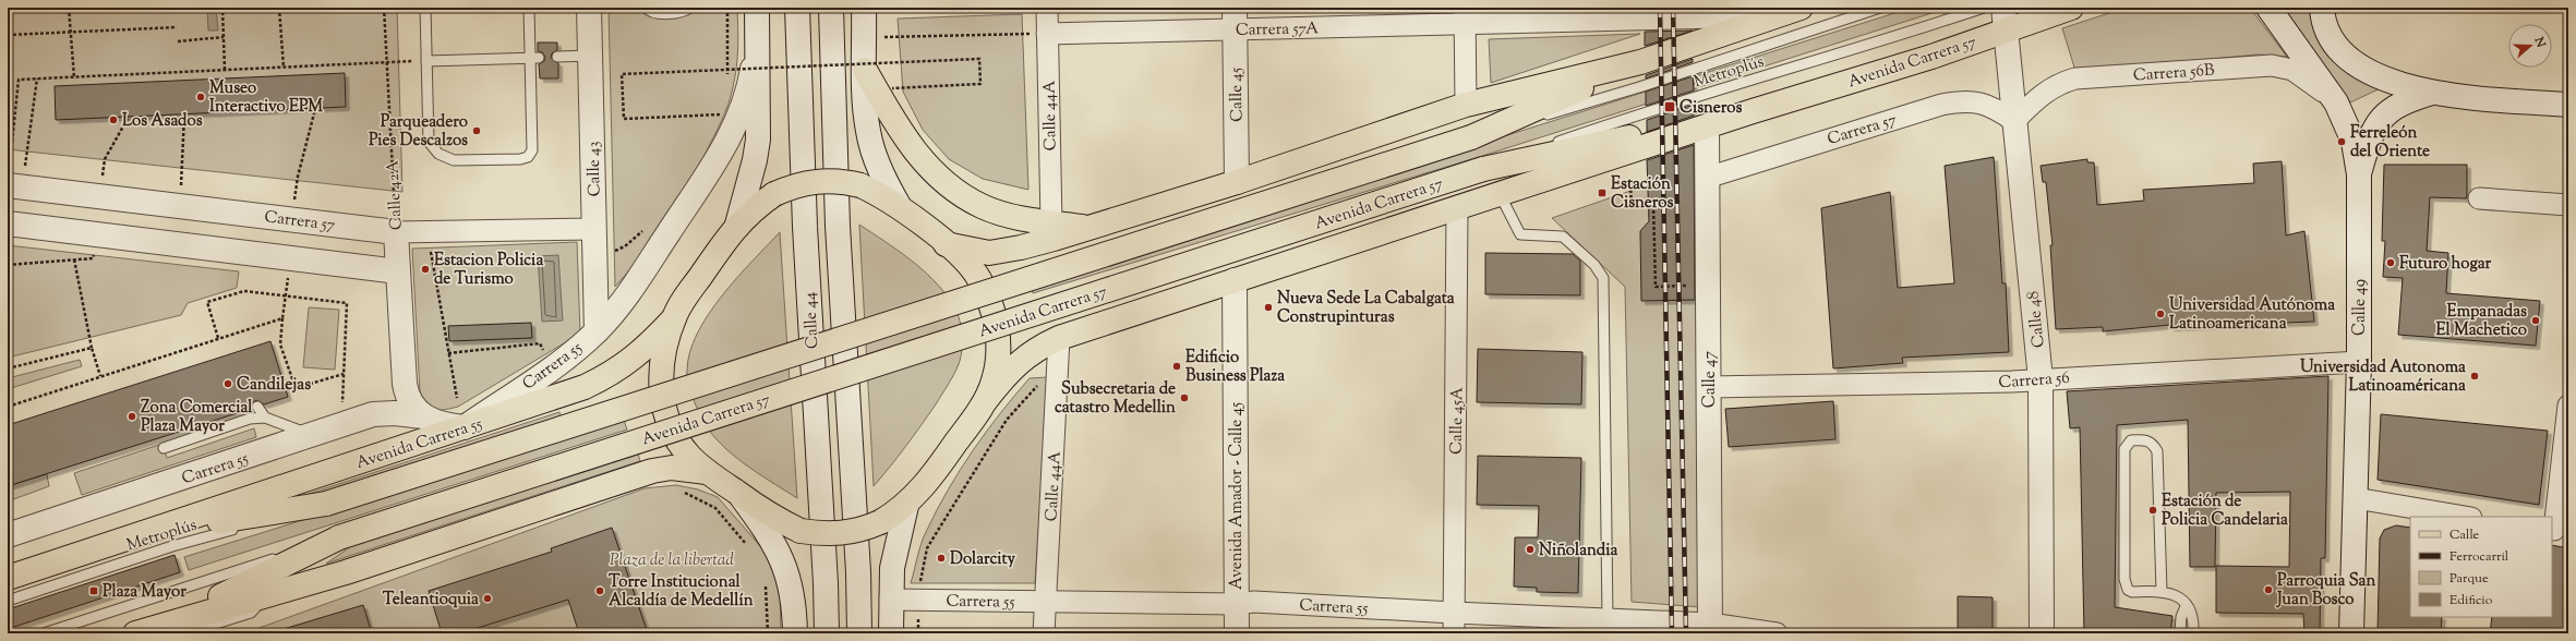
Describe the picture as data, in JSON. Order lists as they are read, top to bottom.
{
  "streets": {
    "main road": ["Avenida Carrera 57", "Avenida Carrera 55"],
    "street": [
      "Carrera 57A",
      "Carrera 56B",
      "Calle 45",
      "Calle 44A",
      "Carrera 57",
      "Calle 43",
      "Calle 42A",
      "Calle 49",
      "Calle 48",
      "Calle 44",
      "Carrera 55",
      "Calle 47",
      "Carrera 56",
      "Calle 45A",
      "Avenida Amador - Calle 45"
    ],
    "lane": ["Metroplús"]
  },
  "crossings": [
    ["Carrera 57A", "Avenida Carrera 57"],
    ["Carrera 57A", "Calle 45"],
    ["Carrera 57A", "Calle 44A"],
    ["Avenida Carrera 57", "Metroplús"],
    ["Avenida Carrera 57", "Calle 45"],
    ["Avenida Carrera 57", "Calle 44A"],
    ["Avenida Carrera 57", "Calle 48"],
    ["Avenida Carrera 57", "Calle 47"],
    ["Avenida Carrera 57", "Calle 45A"],
    ["Avenida Carrera 57", "Avenida Carrera 55"],
    ["Avenida Carrera 57", "Avenida Amador - Calle 45"],
    ["Metroplús", "Avenida Carrera 55"],
    ["Carrera 56B", "Carrera 57"],
    ["Carrera 56B", "Calle 49"],
    ["Carrera 56B", "Calle 48"],
    ["Calle 44A", "Carrera 55"],
    ["Carrera 57", "Calle 43"],
    ["Carrera 57", "Calle 42A"],
    ["Carrera 57", "Calle 48"],
    ["Carrera 57", "Calle 47"],
    ["Calle 43", "Carrera 55"],
    ["Calle 42A", "Carrera 55"],
    ["Calle 42A", "Avenida Carrera 55"],
    ["Calle 49", "Carrera 56"],
    ["Calle 48", "Carrera 56"],
    ["Carrera 55", "Calle 47"],
    ["Carrera 55", "Calle 45A"],
    ["Carrera 55", "Avenida Carrera 55"],
    ["Carrera 55", "Avenida Amador - Calle 45"],
    ["Calle 47", "Carrera 56"]
  ],
  "parks": ["Plaza de la libertad"],
  "places": {
    "other": [
      "Museo Interactivo EPM",
      "Los Asados",
      "Parqueadero Pies Descalzos",
      "Ferreleón del Oriente",
      "Futuro hogar",
      "Estacion Policia de Turismo",
      "Nueva Sede La Cabalgata Construpinturas",
      "Universidad Autónoma Latinoamericana",
      "Empanadas El Machetico",
      "Edificio Business Plaza",
      "Universidad Autonoma Latinoaméricana",
      "Candilejas",
      "Subsecretaria de catastro Medellin",
      "Zona Comercial Plaza Mayor",
      "Estación de Policia Candelaria",
      "Niñolandia",
      "Dolarcity",
      "Parroquia San Juan Bosco",
      "Torre Institucional Alcaldía de Medellín",
      "Teleantioquia"
    ],
    "transit": ["Cisneros", "Estación Cisneros", "Plaza Mayor"]
  },
  "legend": [
    "Calle",
    "Ferrocarril",
    "Parque",
    "Edificio"
  ],
  "north": "right"
}
